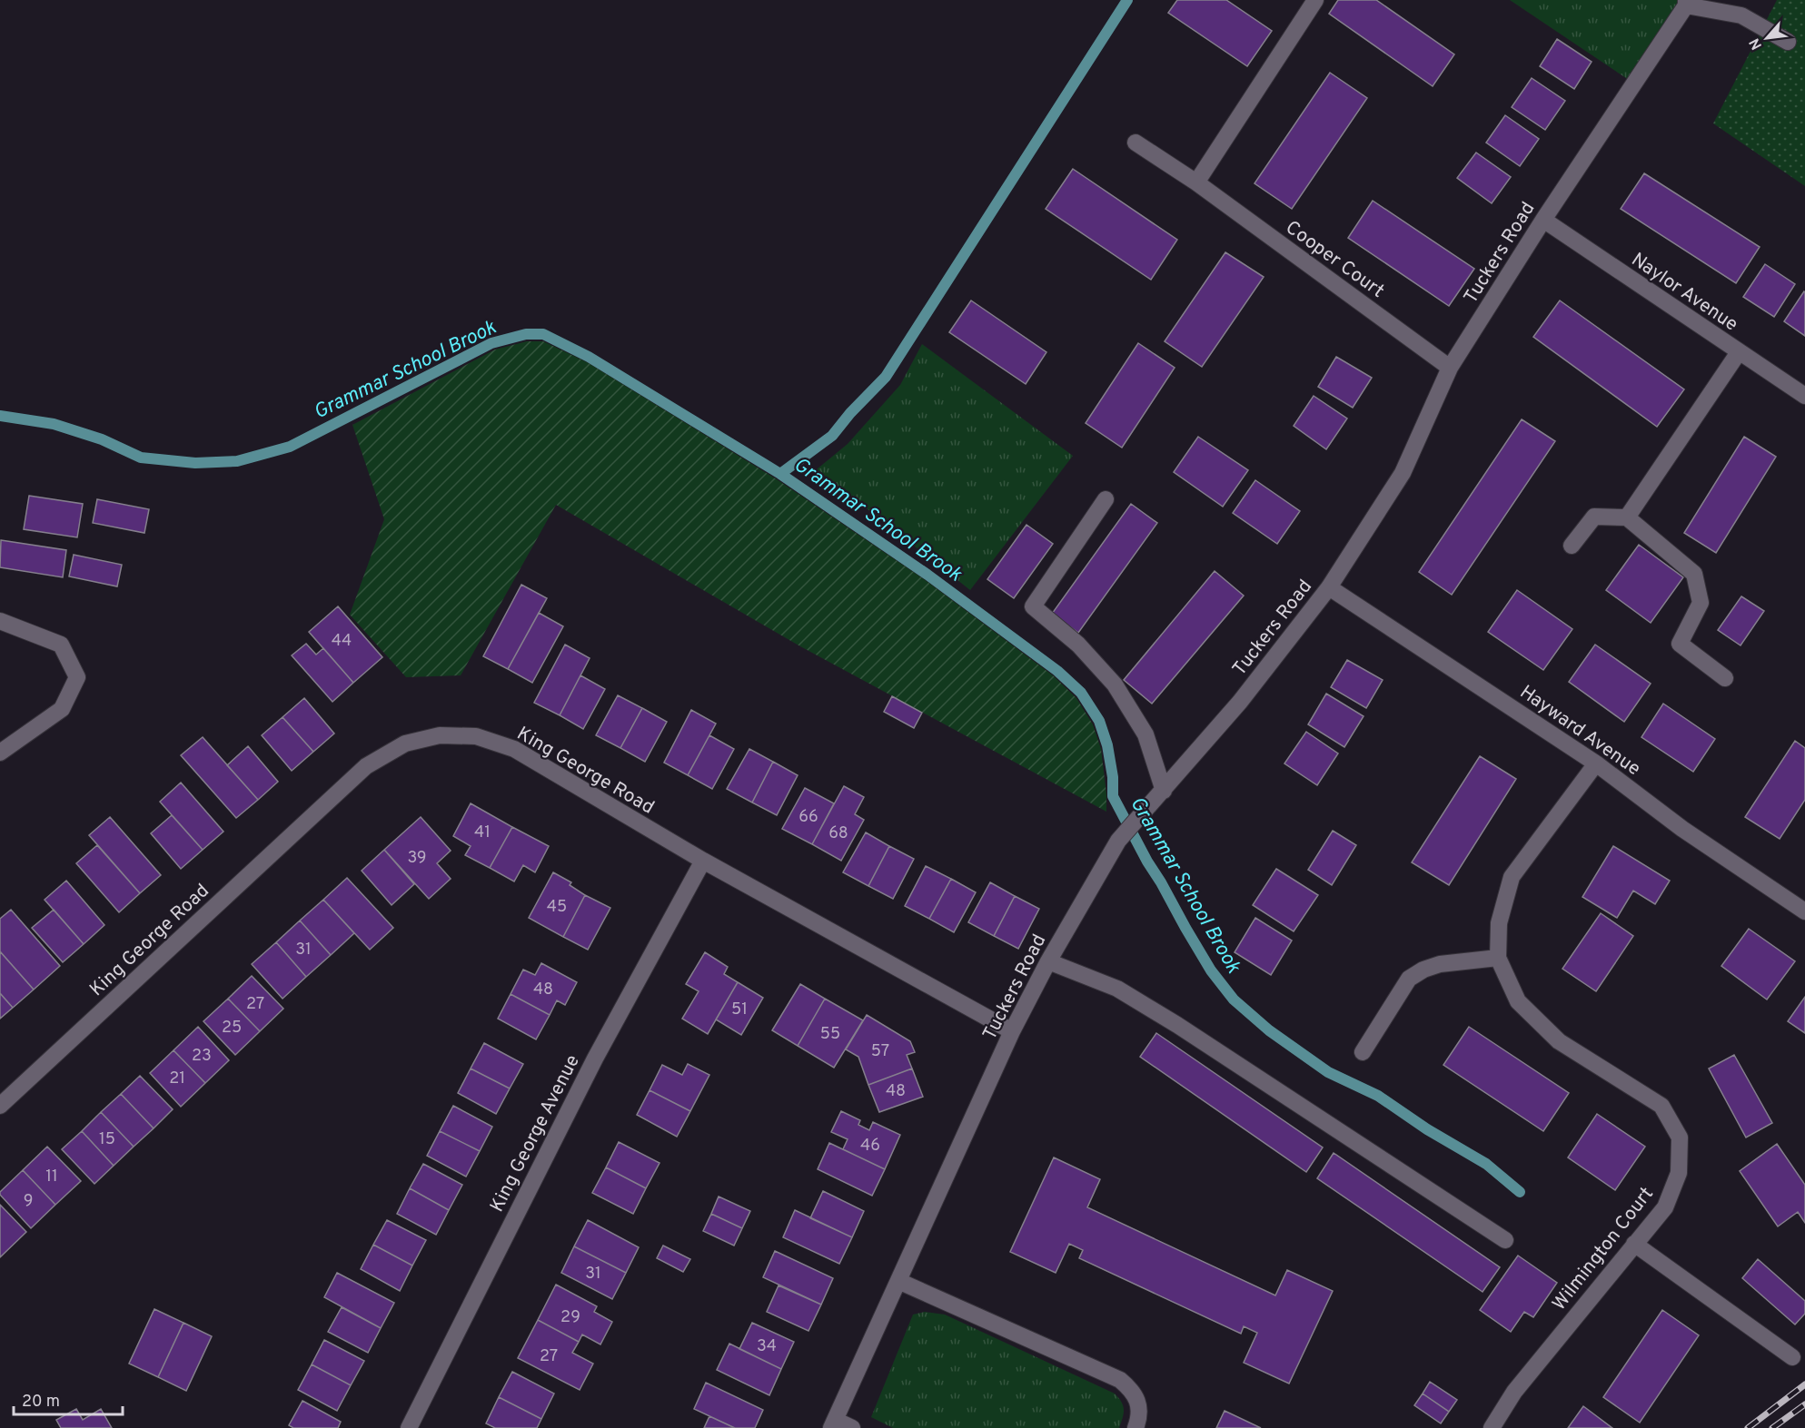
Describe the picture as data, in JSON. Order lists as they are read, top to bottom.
{
  "streets": {
    "street": [
      "Tuckers Road",
      "Cooper Court",
      "Naylor Avenue",
      "Hayward Avenue",
      "King George Road",
      "King George Avenue",
      "Wilmington Court"
    ]
  },
  "crossings": [
    ["Tuckers Road", "Cooper Court"],
    ["Tuckers Road", "Naylor Avenue"],
    ["Tuckers Road", "Hayward Avenue"],
    ["Tuckers Road", "King George Road"],
    ["Hayward Avenue", "Wilmington Court"],
    ["King George Road", "King George Avenue"]
  ],
  "water": ["Grammar School Brook"],
  "house_numbers": [
    "44",
    "66",
    "41",
    "68",
    "39",
    "45",
    "31",
    "48",
    "27",
    "51",
    "25",
    "55",
    "57",
    "23",
    "21",
    "48",
    "15",
    "46",
    "11",
    "9",
    "31",
    "29",
    "34",
    "27"
  ],
  "scale_bar": "20 m",
  "north": "bottom left"
}
